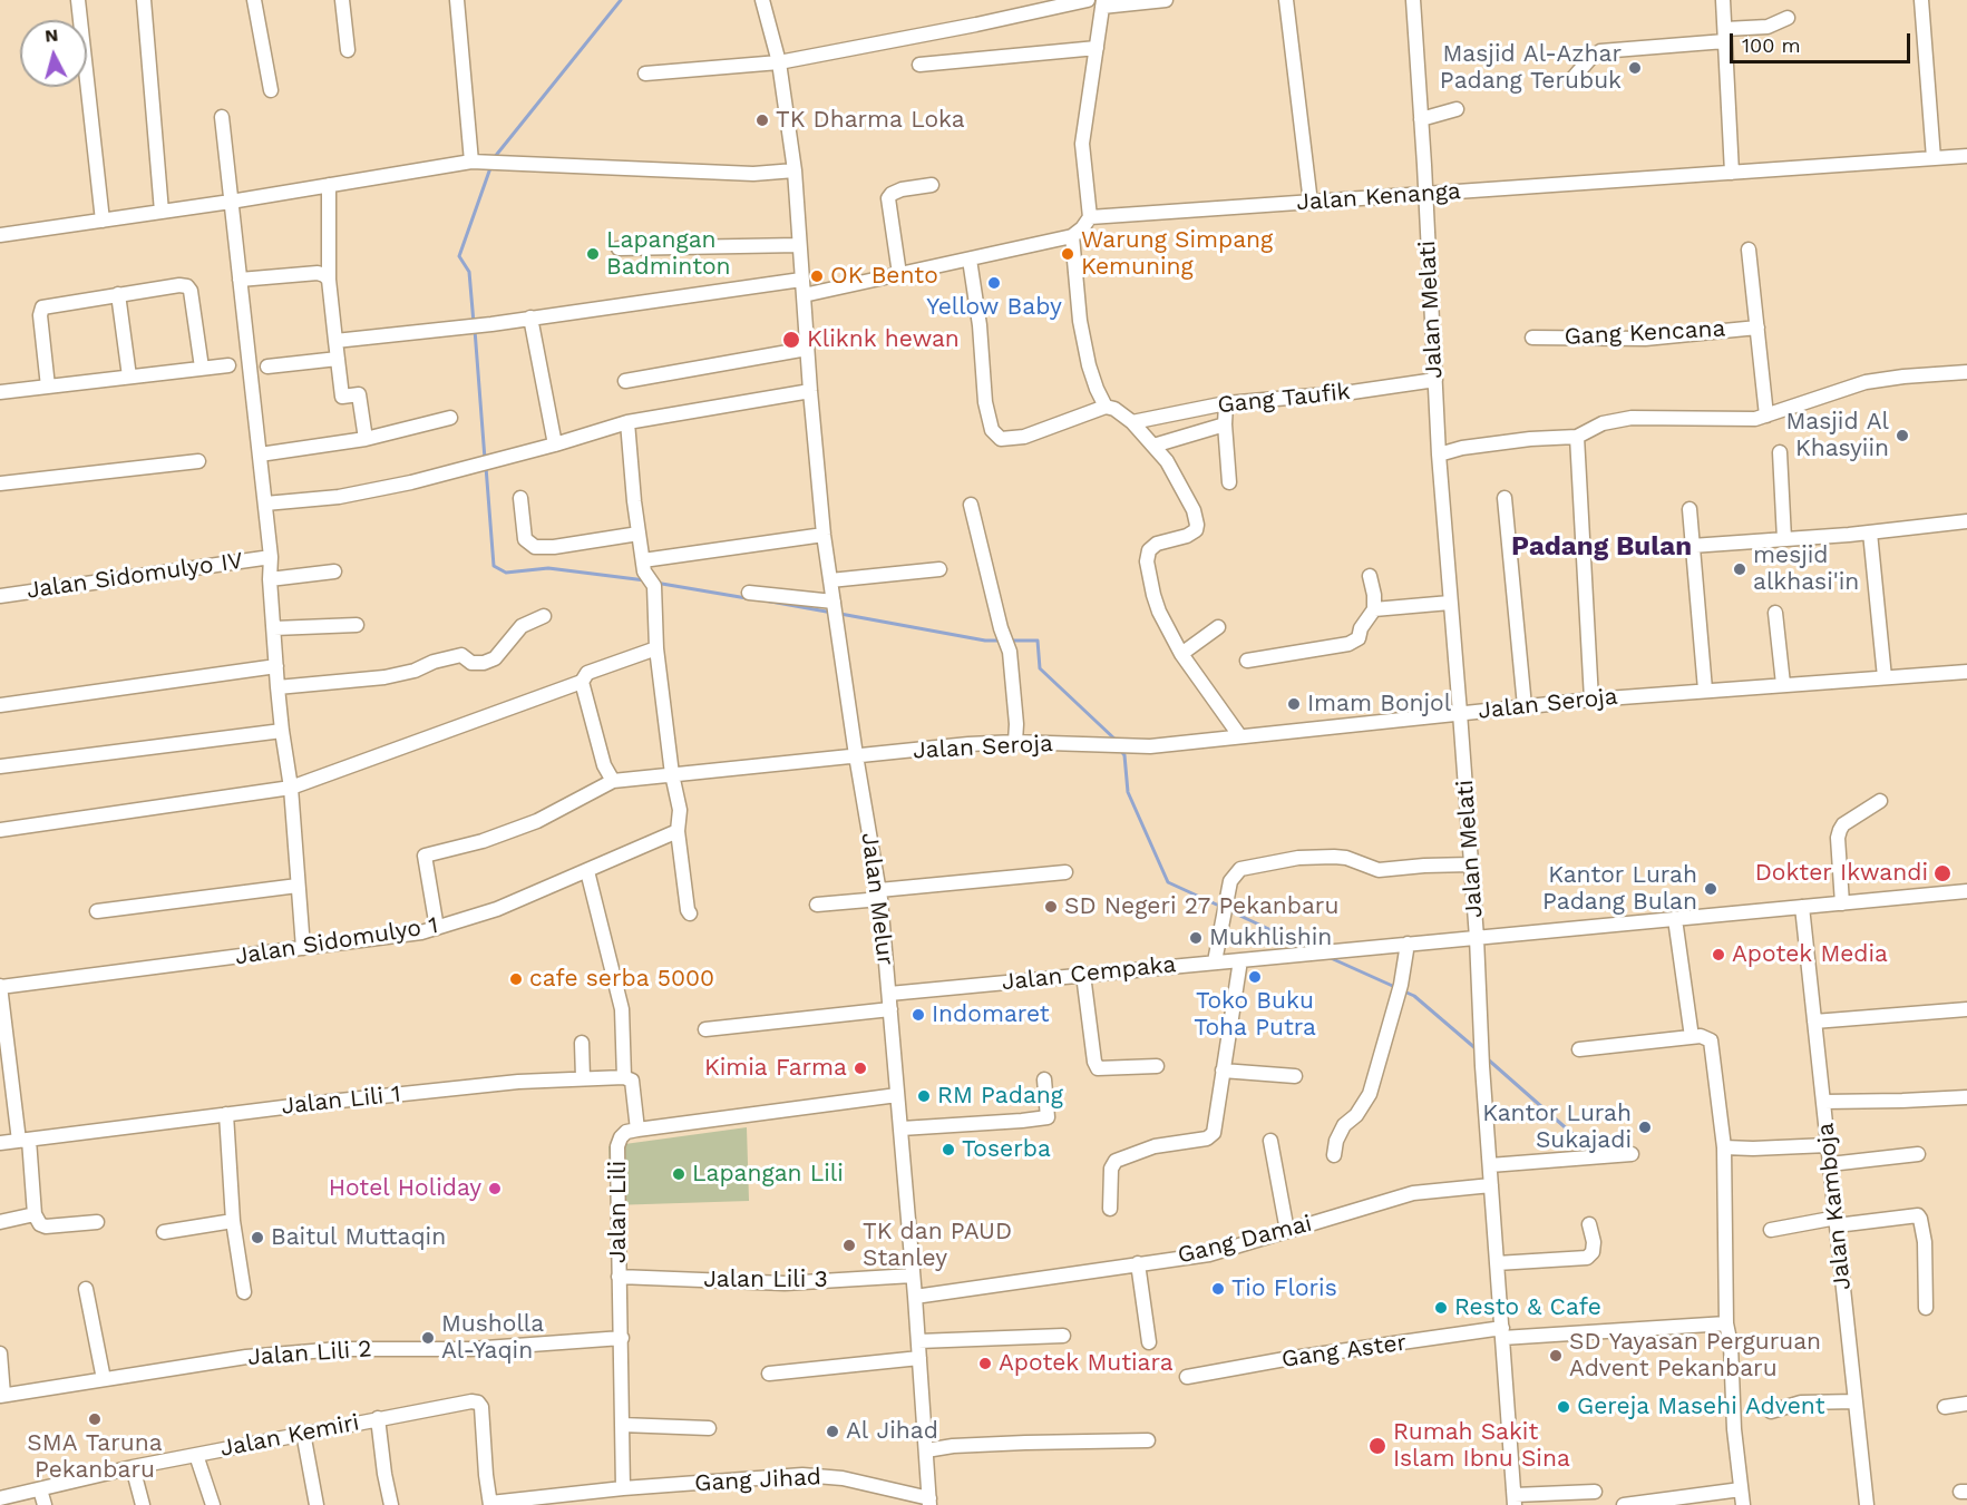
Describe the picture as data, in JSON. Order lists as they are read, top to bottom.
{
  "streets": {
    "street": [
      "Jalan Kenanga",
      "Jalan Melati",
      "Gang Kencana",
      "Gang Taufik",
      "Jalan Sidomulyo IV",
      "Jalan Seroja",
      "Jalan Melur",
      "Jalan Sidomulyo 1",
      "Jalan Cempaka",
      "Jalan Lili 1",
      "Jalan Kamboja",
      "Jalan Lili",
      "Gang Damai",
      "Jalan Lili 3",
      "Gang Aster",
      "Jalan Lili 2",
      "Jalan Kemiri",
      "Gang Jihad"
    ]
  },
  "crossings": [
    ["Jalan Kenanga", "Jalan Melati"],
    ["Jalan Melati", "Gang Taufik"],
    ["Jalan Melati", "Jalan Seroja"],
    ["Jalan Melati", "Jalan Cempaka"],
    ["Jalan Melati", "Gang Damai"],
    ["Jalan Melati", "Gang Aster"],
    ["Jalan Seroja", "Jalan Melur"],
    ["Jalan Melur", "Jalan Cempaka"],
    ["Jalan Melur", "Jalan Lili"],
    ["Jalan Melur", "Gang Damai"],
    ["Jalan Melur", "Jalan Lili 3"],
    ["Jalan Melur", "Gang Jihad"],
    ["Jalan Cempaka", "Jalan Kamboja"],
    ["Jalan Lili", "Jalan Lili 3"],
    ["Jalan Lili", "Jalan Lili 2"],
    ["Jalan Lili", "Gang Jihad"],
    ["Jalan Kemiri", "Gang Jihad"]
  ],
  "districts": ["Padang Bulan"],
  "places": [
    "Masjid Al-Azhar Padang Terubuk",
    "TK Dharma Loka",
    "Lapangan Badminton",
    "Warung Simpang Kemuning",
    "OK Bento",
    "Yellow Baby",
    "Kliknk hewan",
    "Masjid Al Khasyiin",
    "mesjid alkhasi'in",
    "Imam Bonjol",
    "Dokter Ikwandi",
    "Kantor Lurah Padang Bulan",
    "SD Negeri 27 Pekanbaru",
    "Mukhlishin",
    "Apotek Media",
    "Toko Buku Toha Putra",
    "cafe serba 5000",
    "Indomaret",
    "Kimia Farma",
    "RM Padang",
    "Kantor Lurah Sukajadi",
    "Toserba",
    "Lapangan Lili",
    "Hotel Holiday",
    "Baitul Muttaqin",
    "TK dan PAUD Stanley",
    "Tio Floris",
    "Resto & Cafe",
    "Musholla Al-Yaqin",
    "SD Yayasan Perguruan Advent Pekanbaru",
    "Apotek Mutiara",
    "Gereja Masehi Advent",
    "SMA Taruna Pekanbaru",
    "Al Jihad",
    "Rumah Sakit Islam Ibnu Sina"
  ],
  "scale_bar": "100 m",
  "north": "top"
}
